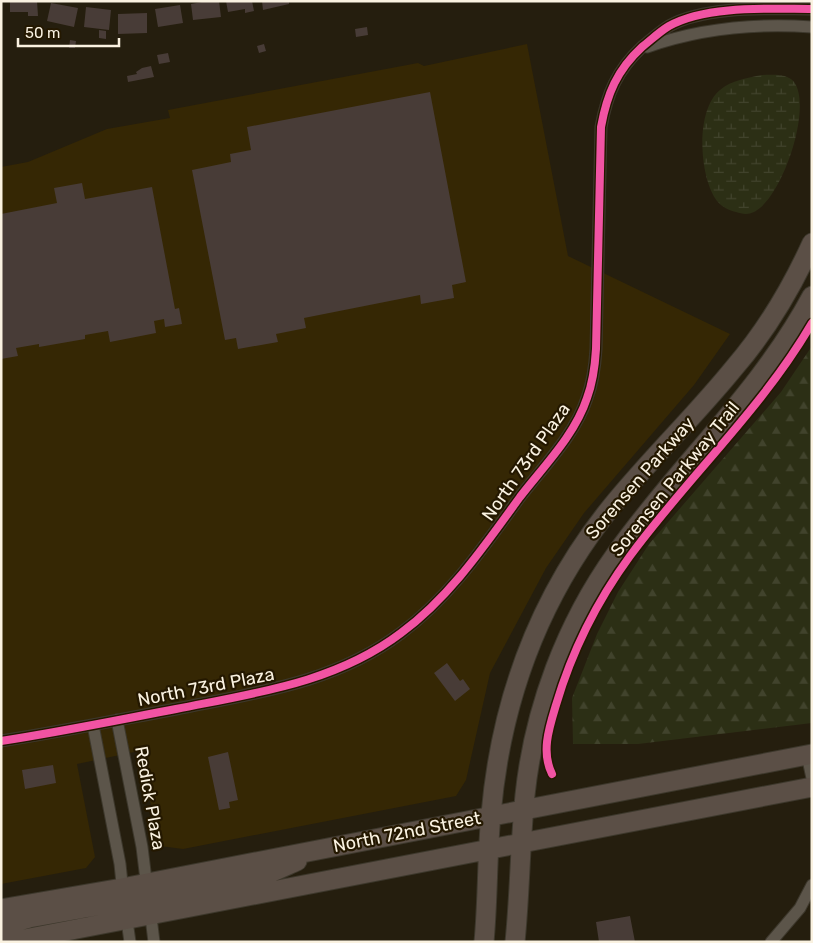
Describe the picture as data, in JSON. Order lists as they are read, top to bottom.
{
  "streets": {
    "main road": ["Sorensen Parkway", "North 72nd Street"],
    "street": ["North 73rd Plaza", "Redick Plaza"],
    "cycle path": ["Sorensen Parkway Trail"]
  },
  "crossings": [
    ["North 73rd Plaza", "Redick Plaza"],
    ["Sorensen Parkway", "North 72nd Street"],
    ["Redick Plaza", "North 72nd Street"]
  ],
  "scale_bar": "50 m"
}
